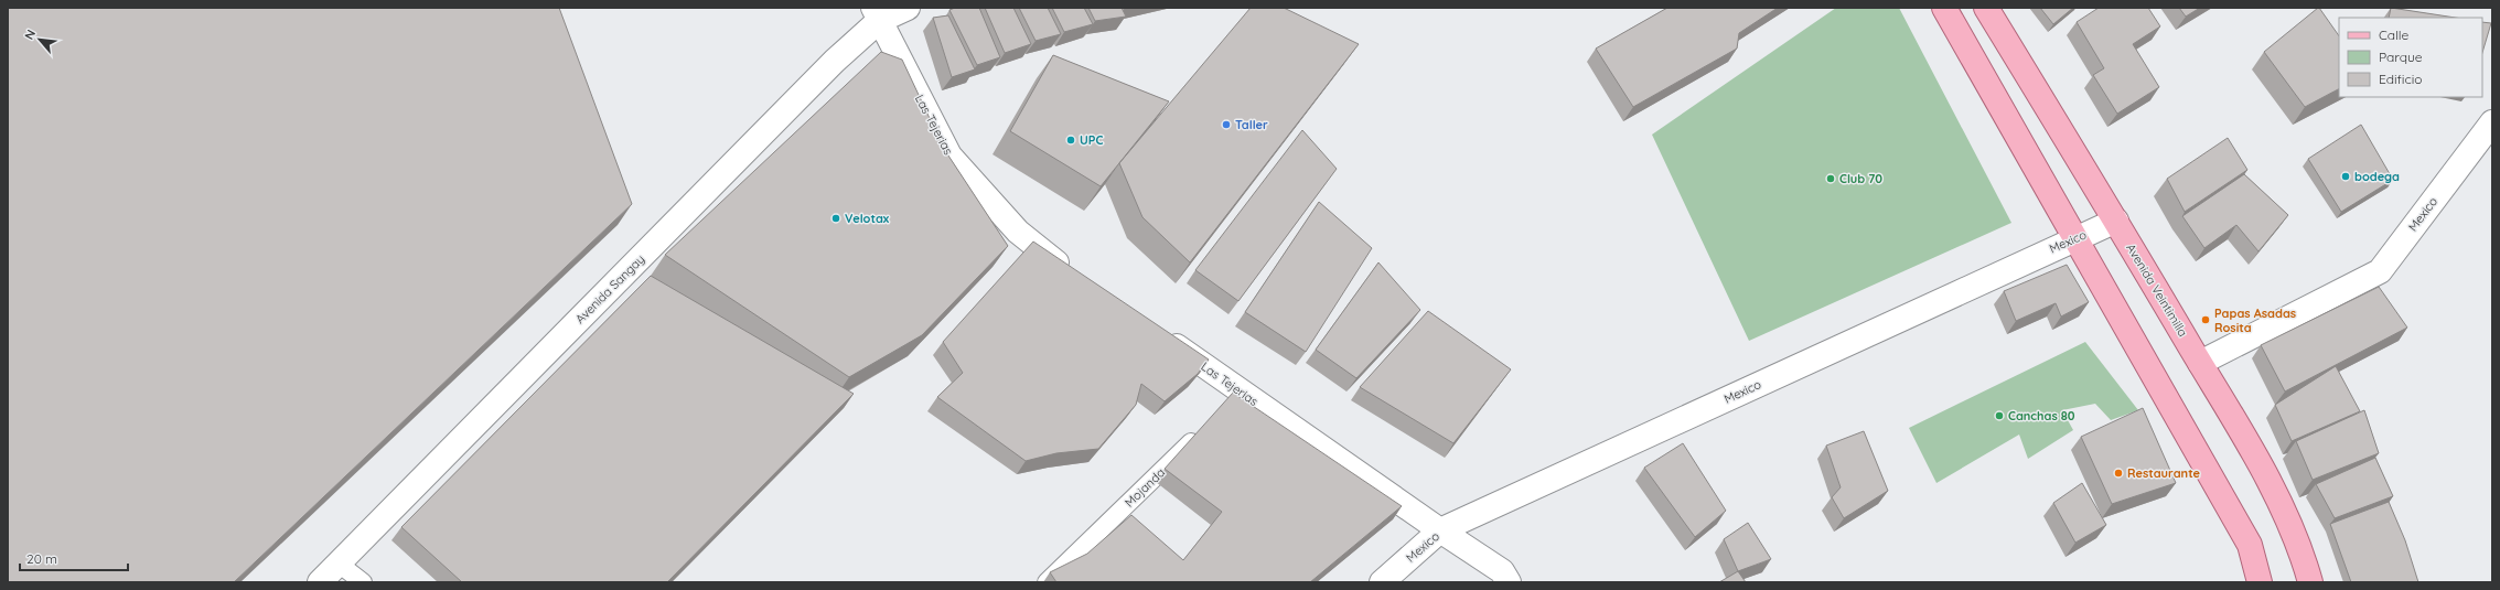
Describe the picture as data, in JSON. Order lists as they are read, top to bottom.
{
  "streets": {
    "main road": ["Avenida Veintimilla"],
    "street": ["Las Tejerias", "Mexico", "Avenida Sangay"],
    "lane": ["Mojanda"]
  },
  "crossings": [
    ["Las Tejerias", "Mexico"],
    ["Las Tejerias", "Avenida Sangay"],
    ["Mexico", "Avenida Veintimilla"]
  ],
  "places": [
    "Taller",
    "UPC",
    "bodega",
    "Club 70",
    "Velotax",
    "Papas Asadas Rosita",
    "Canchas 80",
    "Restaurante"
  ],
  "legend": ["Calle", "Parque", "Edificio"],
  "scale_bar": "20 m",
  "north": "top left"
}
